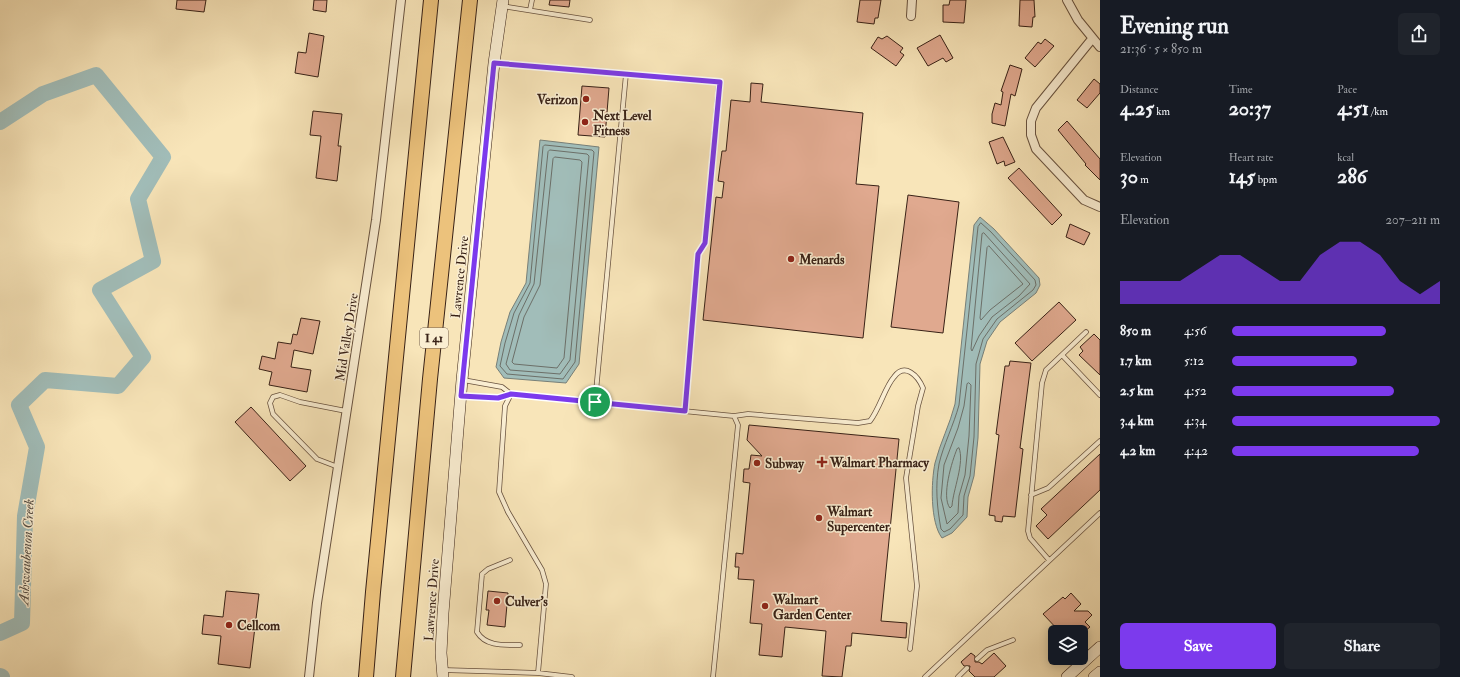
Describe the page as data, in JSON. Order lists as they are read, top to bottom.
{
  "streets": {
    "highway": ["I 41"],
    "main road": ["Lawrence Drive"],
    "street": ["Mid Valley Drive"]
  },
  "water": ["Ashwaubenon Creek"],
  "places": {
    "other": [
      "Verizon",
      "Next Level Fitness",
      "Menards",
      "Subway",
      "Walmart Supercenter",
      "Culver's",
      "Walmart Garden Center",
      "Cellcom"
    ],
    "health": ["Walmart Pharmacy"]
  },
  "page": {
    "heading": ["Evening run", "21:36 · 5 × 850 m"],
    "stats": [
      ["Distance", "4.25 km"],
      ["Time", "20:37"],
      ["Pace", "4:51 /km"],
      ["Elevation", "30 m"],
      ["Heart rate", "145 bpm"],
      ["kcal", "286"]
    ],
    "chart": ["Elevation", "207–211 m"],
    "list": [
      {
        "name": "850 m",
        "note": "4:56"
      },
      {
        "name": "1.7 km",
        "note": "5:12"
      },
      {
        "name": "2.5 km",
        "note": "4:52"
      },
      {
        "name": "3.4 km",
        "note": "4:34"
      },
      {
        "name": "4.2 km",
        "note": "4:42"
      }
    ],
    "buttons": ["Save", "Share"]
  }
}
